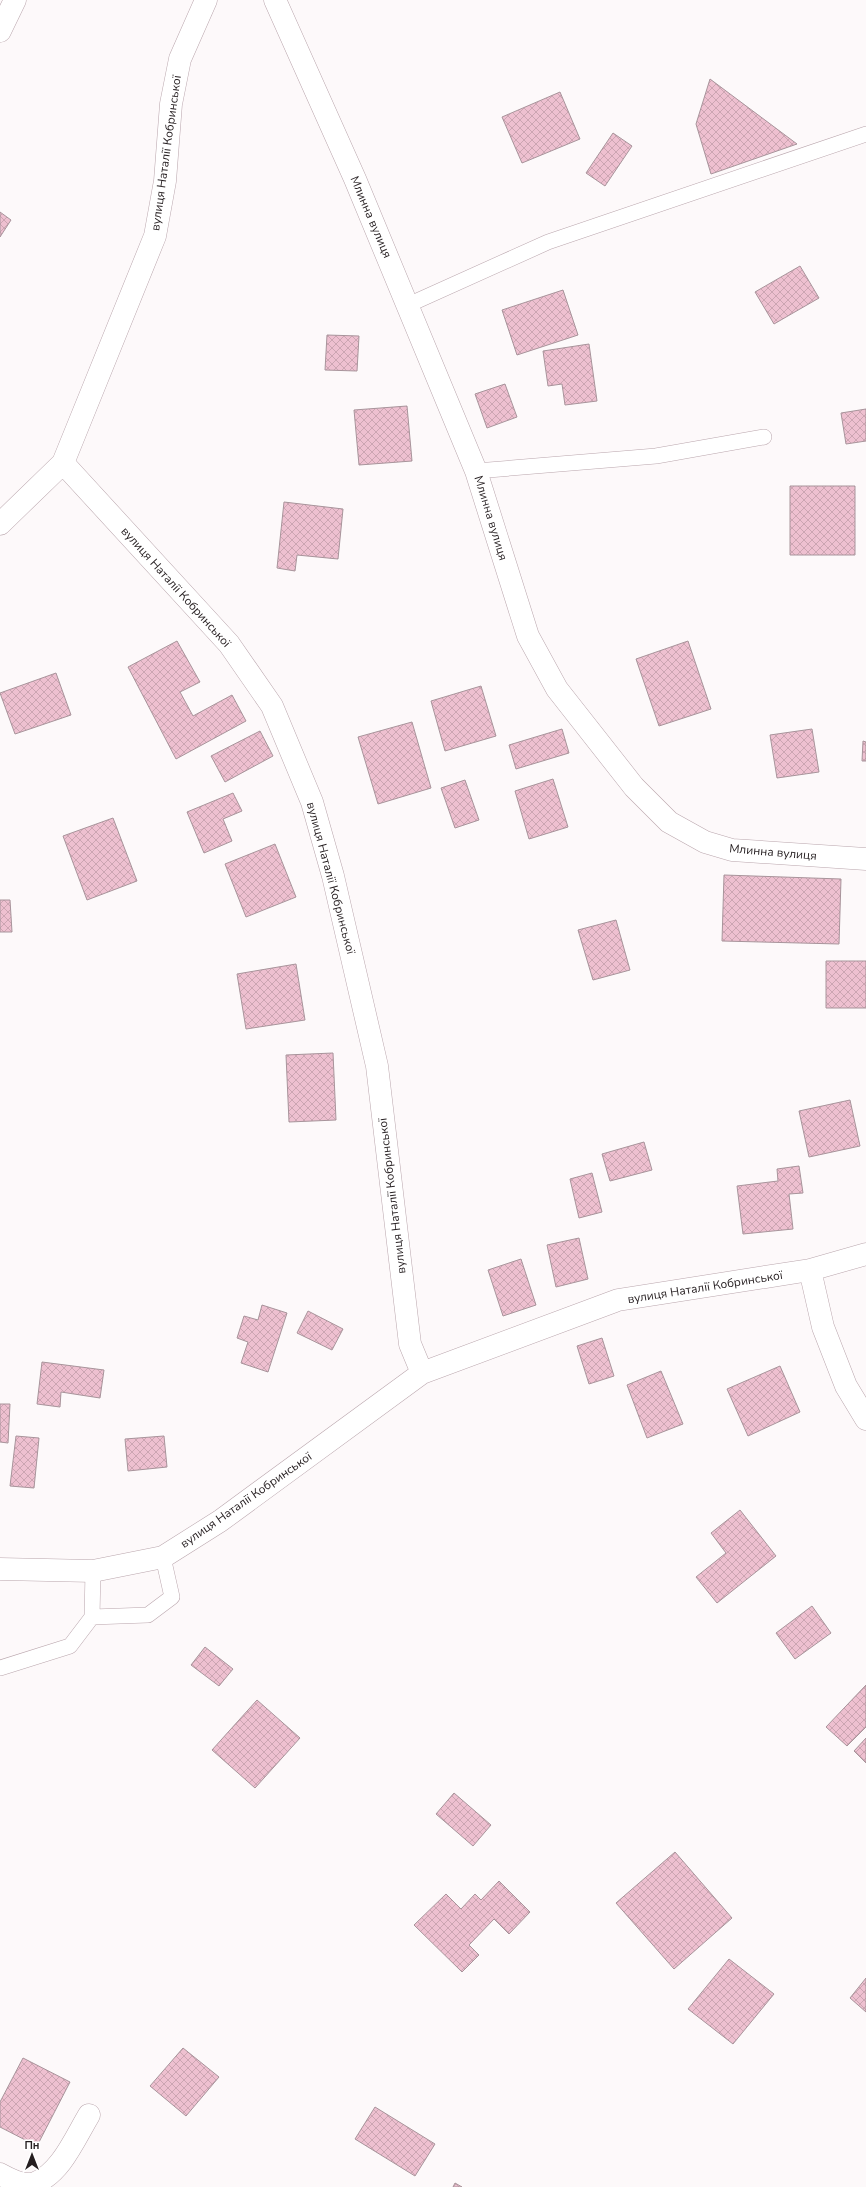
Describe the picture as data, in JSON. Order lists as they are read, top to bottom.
{
  "streets": {
    "street": ["вулиця Наталії Кобринської", "Млинна вулиця"]
  },
  "north": "top"
}
